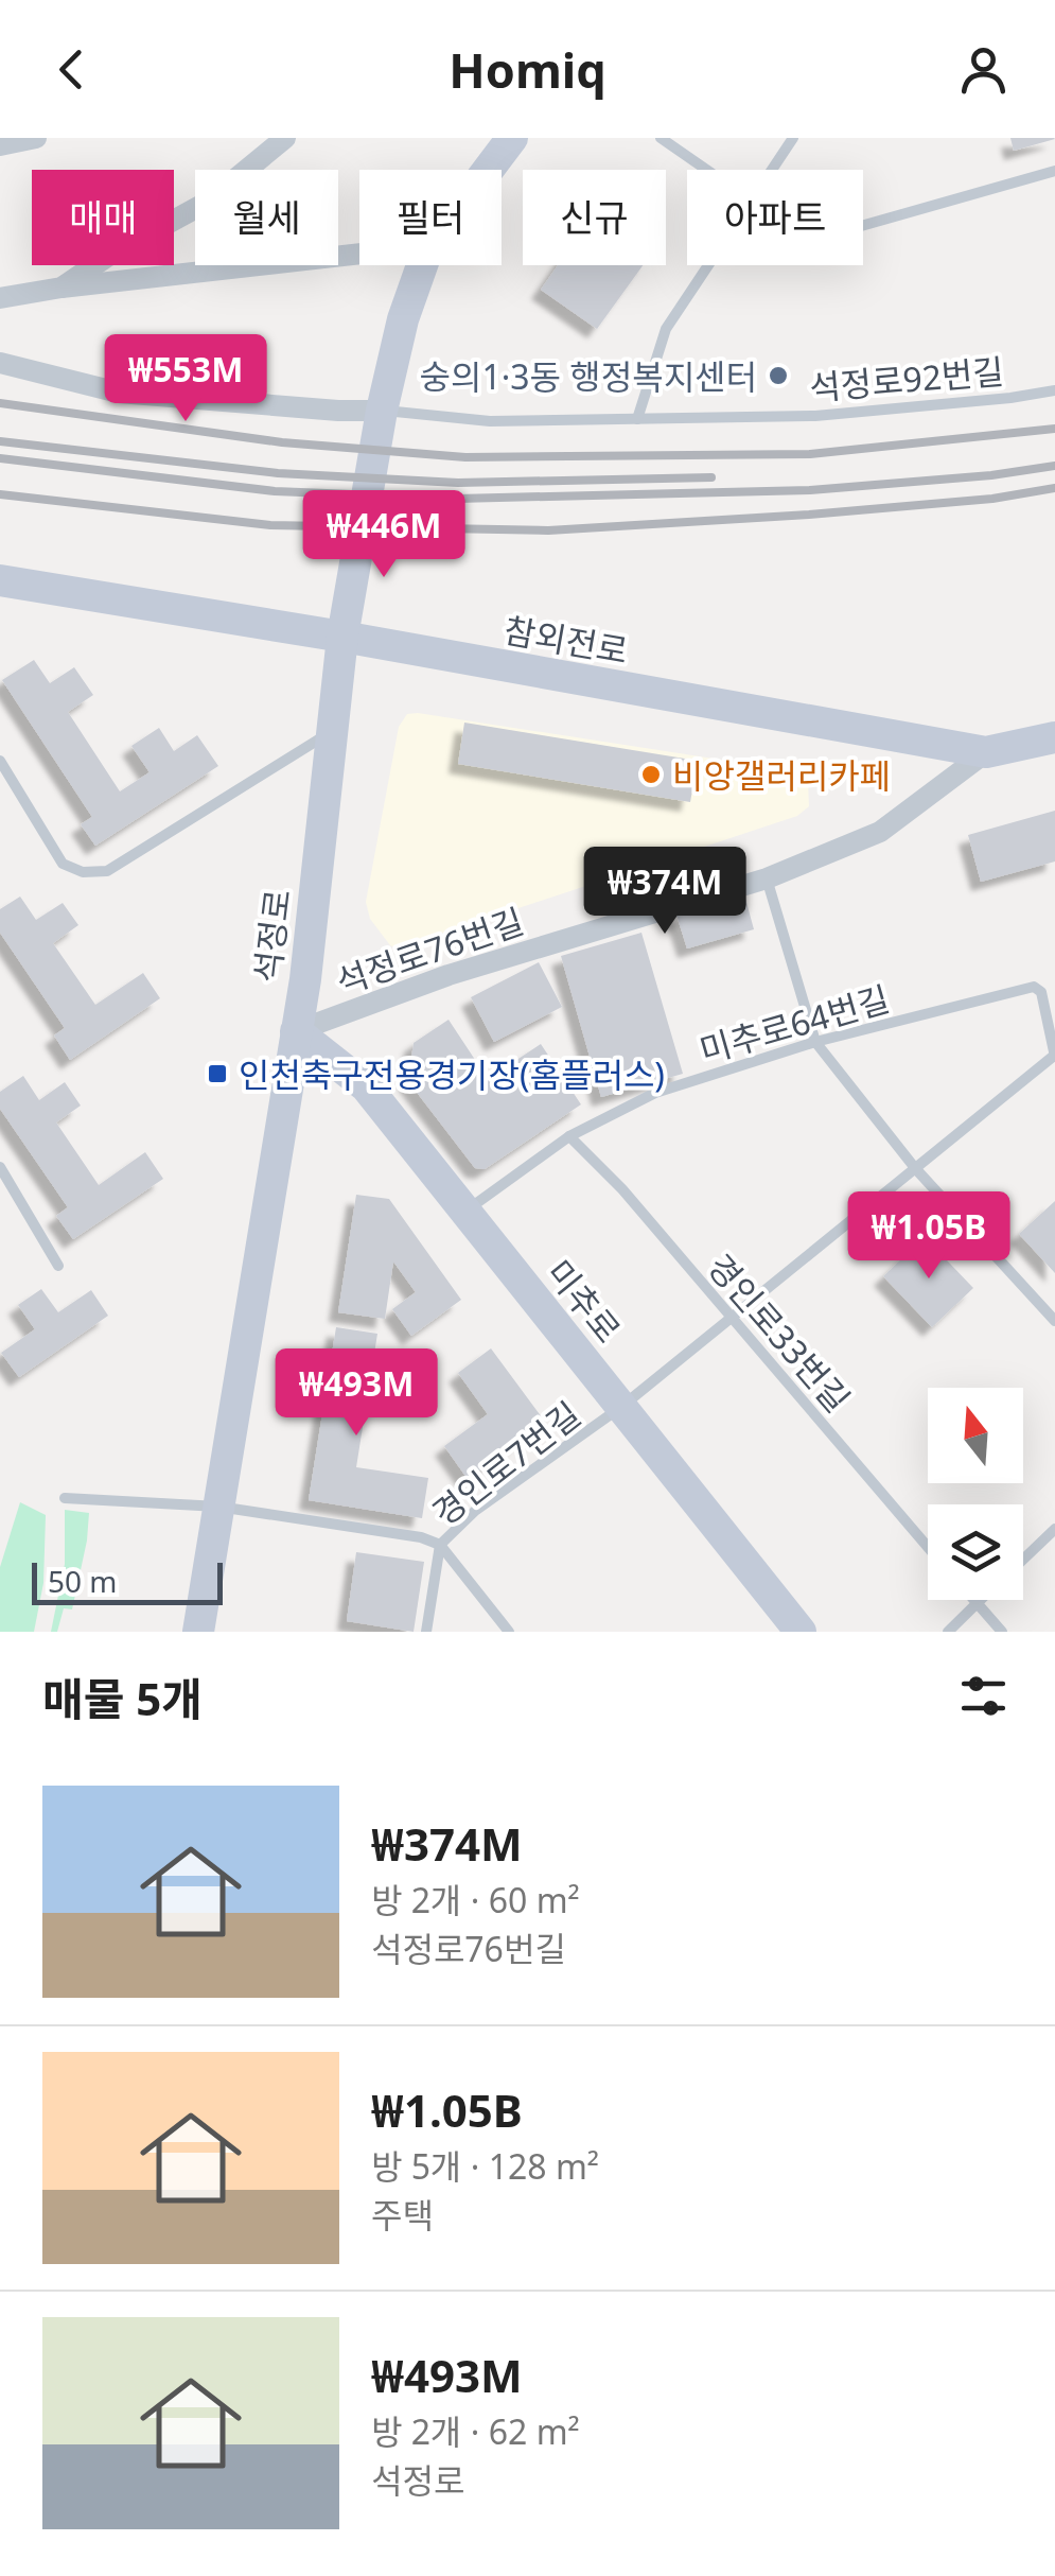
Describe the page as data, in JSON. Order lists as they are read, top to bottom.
{
  "streets": {
    "main road": ["참외전로", "석정로", "미추로"],
    "street": ["석정로76번길"],
    "lane": [
      "석정로92번길",
      "미추로64번길",
      "경인로33번길",
      "경인로7번길"
    ]
  },
  "crossings": [
    ["석정로92번길", "석정로"],
    ["참외전로", "석정로"],
    ["참외전로", "석정로76번길"],
    ["석정로", "석정로76번길"],
    ["석정로", "미추로"],
    ["석정로76번길", "미추로"],
    ["미추로64번길", "미추로"],
    ["미추로64번길", "경인로33번길"],
    ["미추로64번길", "경인로7번길"],
    ["미추로", "경인로7번길"],
    ["경인로33번길", "경인로7번길"]
  ],
  "places": {
    "other": ["숭의1·3동 행정복지센터", "비앙갤러리카페"],
    "transit": ["인천축구전용경기장(홈플러스)"]
  },
  "scale_bar": "50 m",
  "north": "top",
  "page": {
    "header": "Homiq",
    "chip": [
      "매매",
      "월세",
      "필터",
      "신규",
      "아파트"
    ],
    "price": [
      "₩553M",
      "₩446M",
      "₩374M",
      "₩1.05B",
      "₩493M"
    ],
    "scale": "50 m",
    "heading": "매물 5개",
    "list": [
      {
        "name": "₩374M",
        "note": "방 2개 · 60 m² · 석정로76번길"
      },
      {
        "name": "₩1.05B",
        "note": "방 5개 · 128 m² · 주택"
      },
      {
        "name": "₩493M",
        "note": "방 2개 · 62 m² · 석정로"
      }
    ]
  }
}
